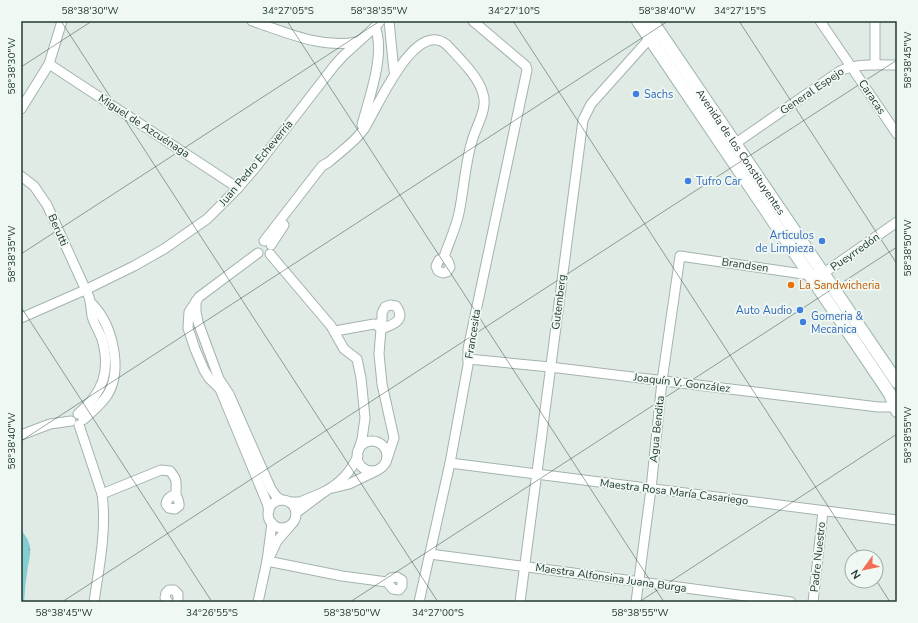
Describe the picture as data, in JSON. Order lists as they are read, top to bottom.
{
  "streets": {
    "main road": ["Avenida de los Constituyentes"],
    "street": [
      "General Espejo",
      "Caracas",
      "Miguel de Azcuénaga",
      "Juan Pedro Echeverría",
      "Berutti",
      "Pueyrredón",
      "Brandsen",
      "Gutemberg",
      "Francesita",
      "Joaquín V. González",
      "Agua Bendita",
      "Maestra Rosa María Casariego",
      "Padre Nuestro",
      "Maestra Alfonsina Juana Burga"
    ]
  },
  "crossings": [
    ["General Espejo", "Caracas"],
    ["General Espejo", "Avenida de los Constituyentes"],
    ["Miguel de Azcuénaga", "Juan Pedro Echeverría"],
    ["Avenida de los Constituyentes", "Pueyrredón"],
    ["Avenida de los Constituyentes", "Brandsen"],
    ["Avenida de los Constituyentes", "Gutemberg"],
    ["Avenida de los Constituyentes", "Joaquín V. González"],
    ["Juan Pedro Echeverría", "Berutti"],
    ["Pueyrredón", "Brandsen"],
    ["Brandsen", "Agua Bendita"],
    ["Gutemberg", "Joaquín V. González"],
    ["Gutemberg", "Maestra Rosa María Casariego"],
    ["Gutemberg", "Maestra Alfonsina Juana Burga"],
    ["Francesita", "Joaquín V. González"],
    ["Francesita", "Maestra Rosa María Casariego"],
    ["Francesita", "Maestra Alfonsina Juana Burga"],
    ["Joaquín V. González", "Agua Bendita"],
    ["Agua Bendita", "Maestra Rosa María Casariego"],
    ["Agua Bendita", "Maestra Alfonsina Juana Burga"],
    ["Maestra Rosa María Casariego", "Padre Nuestro"]
  ],
  "places": [
    "Sachs",
    "Tufro Car",
    "Articulos de Limpieza",
    "La Sandwicheria",
    "Auto Audio",
    "Gomeria & Mecanica"
  ],
  "north": "bottom left",
  "coordinates": [
    "58°38'30\"W",
    "34°27'05\"S",
    "58°38'35\"W",
    "34°27'10\"S",
    "58°38'40\"W",
    "34°27'15\"S",
    "58°38'45\"W",
    "58°38'50\"W",
    "58°38'55\"W",
    "34°26'55\"S",
    "34°27'00\"S"
  ]
}
